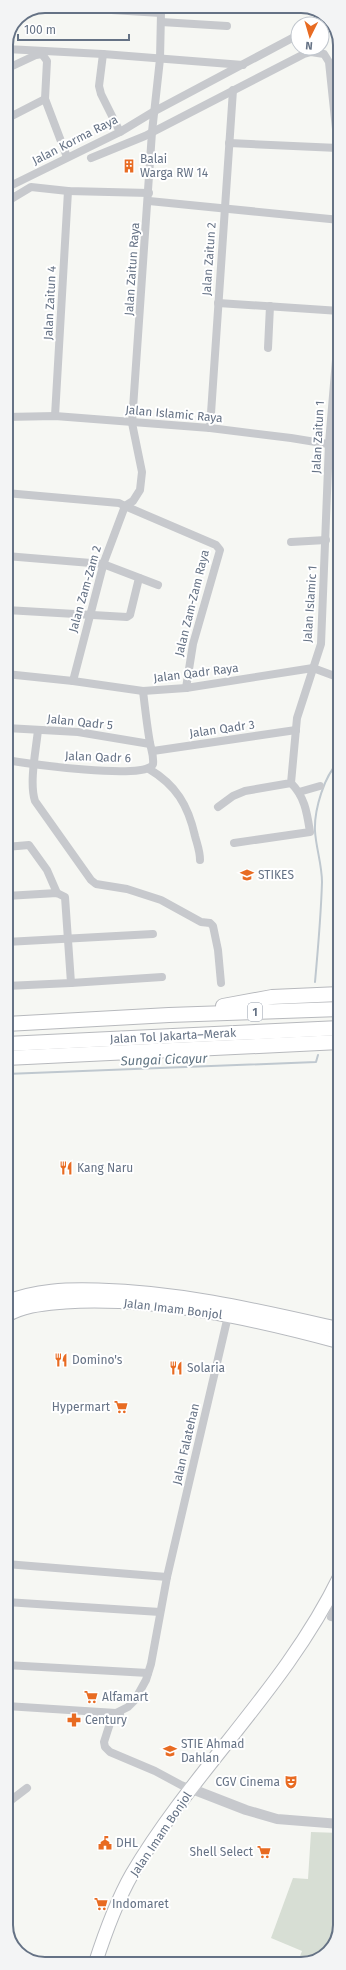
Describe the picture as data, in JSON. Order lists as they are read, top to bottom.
{
  "streets": {
    "highway": ["1", "Jalan Tol Jakarta–Merak"],
    "main road": ["Jalan Imam Bonjol"],
    "street": [
      "Jalan Korma Raya",
      "Jalan Zaitun 2",
      "Jalan Zaitun Raya",
      "Jalan Zaitun 4",
      "Jalan Islamic Raya",
      "Jalan Zaitun 1",
      "Jalan Zam-Zam 2",
      "Jalan Zam-Zam Raya",
      "Jalan Islamic 1",
      "Jalan Qadr Raya",
      "Jalan Qadr 5",
      "Jalan Qadr 3",
      "Jalan Qadr 6",
      "Jalan Falatehan"
    ]
  },
  "crossings": [
    ["Jalan Korma Raya", "Jalan Zaitun Raya"],
    ["Jalan Zaitun 2", "Jalan Islamic Raya"],
    ["Jalan Zaitun 2", "Jalan Zaitun 1"],
    ["Jalan Zaitun Raya", "Jalan Islamic Raya"],
    ["Jalan Zaitun 4", "Jalan Islamic Raya"],
    ["Jalan Islamic Raya", "Jalan Zaitun 1"],
    ["Jalan Zaitun 1", "Jalan Islamic 1"],
    ["Jalan Zam-Zam 2", "Jalan Zam-Zam Raya"],
    ["Jalan Zam-Zam 2", "Jalan Qadr Raya"],
    ["Jalan Zam-Zam Raya", "Jalan Qadr Raya"],
    ["Jalan Islamic 1", "Jalan Qadr Raya"],
    ["Jalan Islamic 1", "Jalan Qadr 3"],
    ["Jalan Qadr 5", "Jalan Qadr 3"],
    ["Jalan Imam Bonjol", "Jalan Falatehan"]
  ],
  "water": ["Sungai Cicayur"],
  "places": {
    "building": ["Balai Warga RW 14"],
    "school or university": ["STIKES", "STIE Ahmad Dahlan"],
    "restaurant": ["Kang Naru", "Domino's", "Solaria"],
    "supermarket": [
      "Hypermart",
      "Alfamart",
      "Shell Select",
      "Indomaret"
    ],
    "pharmacy": ["Century"],
    "theatre": ["CGV Cinema"],
    "public building": ["DHL"]
  },
  "scale_bar": "100 m",
  "north": "bottom"
}
